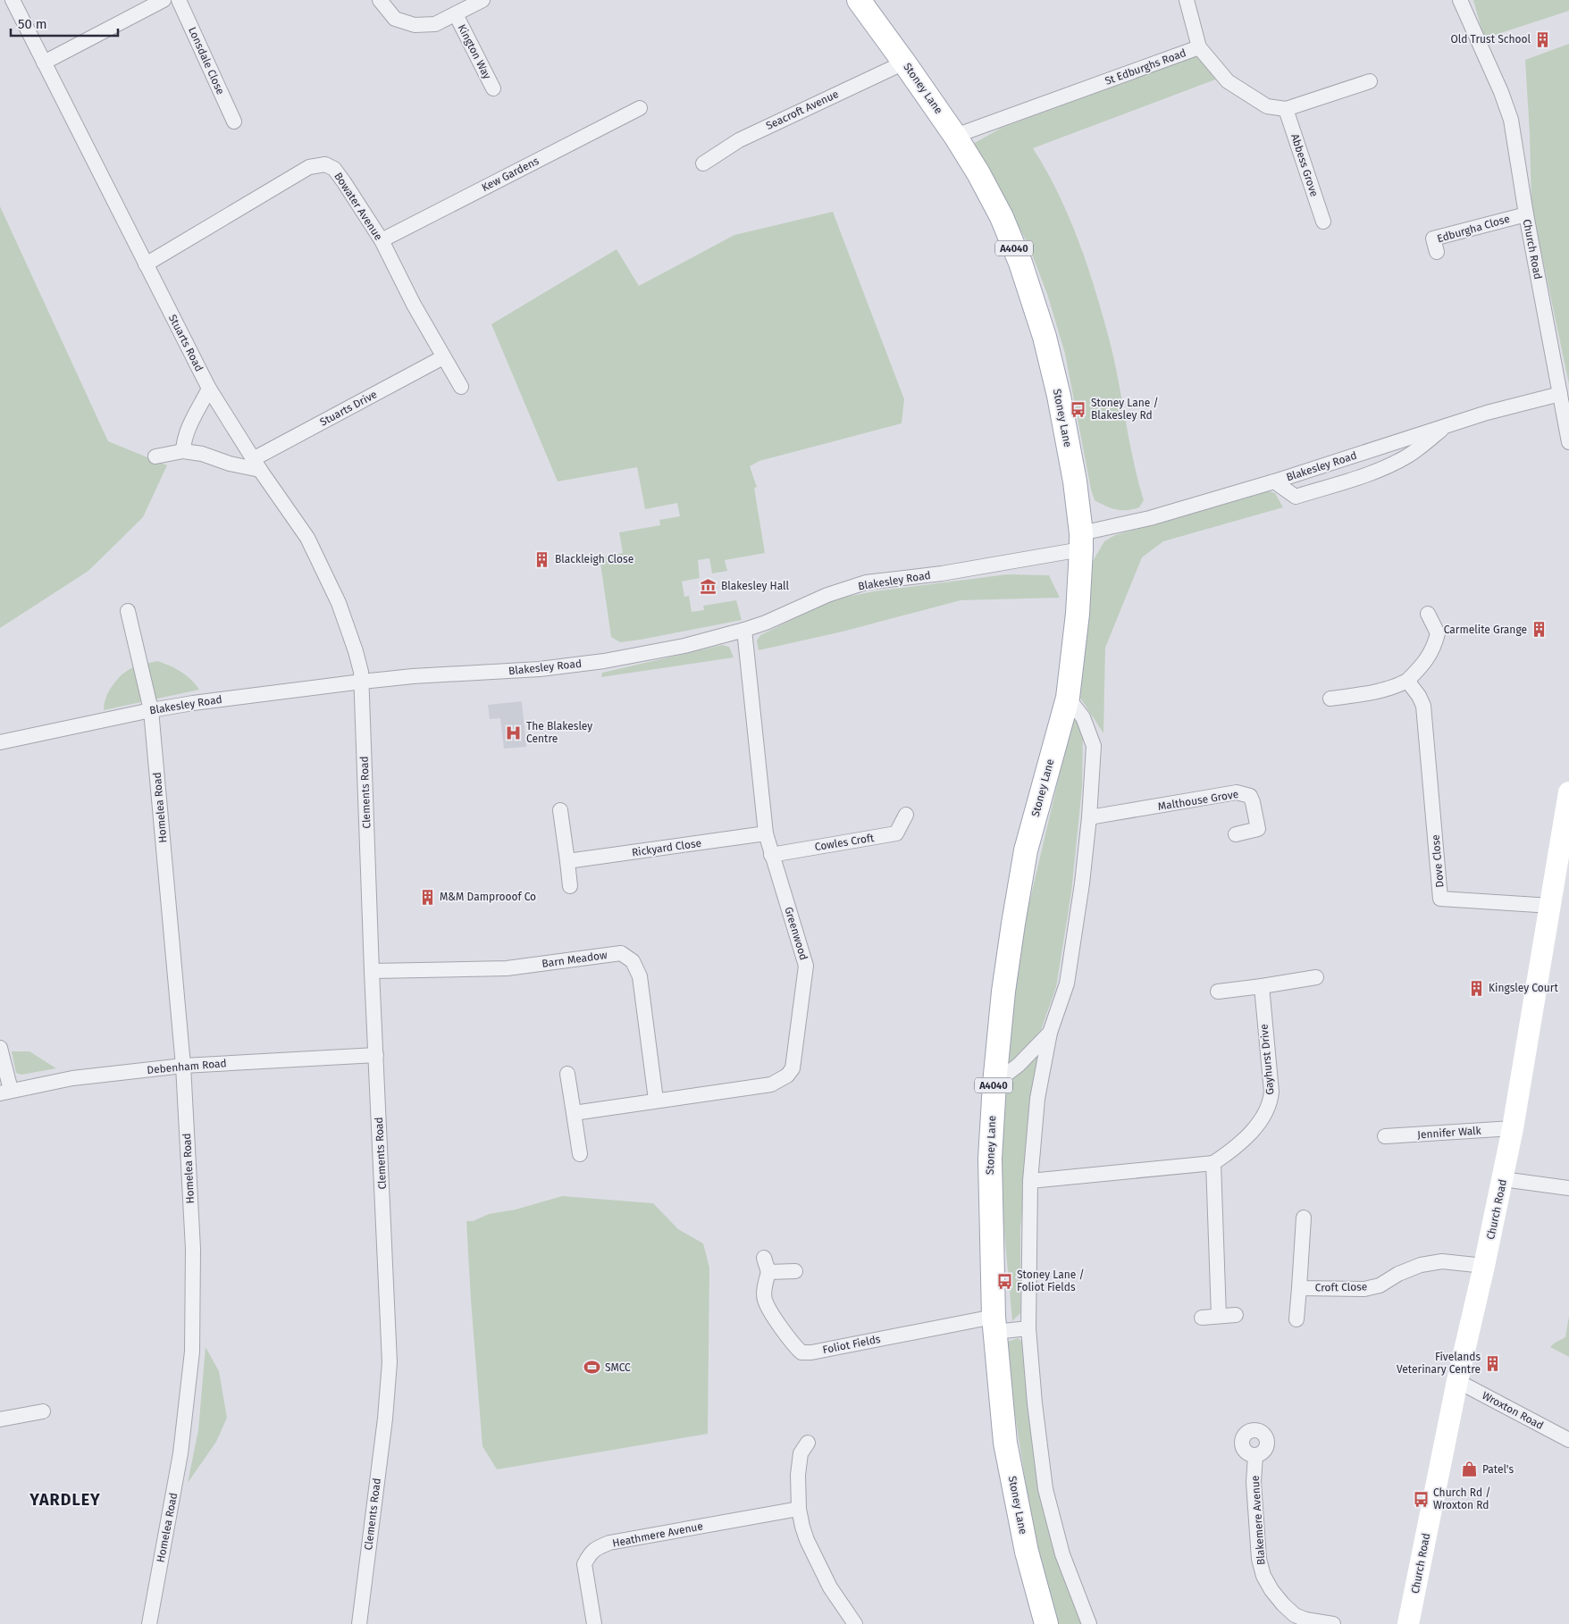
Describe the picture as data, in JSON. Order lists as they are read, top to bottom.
{
  "streets": {
    "main road": ["Stoney Lane", "A4040"],
    "street": [
      "Kington Way",
      "Lonsdale Close",
      "St Edburghs Road",
      "Seacroft Avenue",
      "Abbess Grove",
      "Kew Gardens",
      "Bowater Avenue",
      "Edburgha Close",
      "Church Road",
      "Stuarts Road",
      "Stuarts Drive",
      "Blakesley Road",
      "Clements Road",
      "Malthouse Grove",
      "Homelea Road",
      "Cowles Croft",
      "Rickyard Close",
      "Dove Close",
      "Greenwood",
      "Barn Meadow",
      "Gayhurst Drive",
      "Debenham Road",
      "Jennifer Walk",
      "Croft Close",
      "Foliot Fields",
      "Wroxton Road",
      "Blakemere Avenue",
      "Heathmere Avenue"
    ]
  },
  "crossings": [
    ["St Edburghs Road", "Stoney Lane"],
    ["St Edburghs Road", "Abbess Grove"],
    ["Stoney Lane", "Seacroft Avenue"],
    ["Stoney Lane", "Blakesley Road"],
    ["Stoney Lane", "Foliot Fields"],
    ["Kew Gardens", "Bowater Avenue"],
    ["Bowater Avenue", "Stuarts Road"],
    ["Bowater Avenue", "Stuarts Drive"],
    ["Edburgha Close", "Church Road"],
    ["Church Road", "Blakesley Road"],
    ["Church Road", "Dove Close"],
    ["Church Road", "Jennifer Walk"],
    ["Church Road", "Croft Close"],
    ["Church Road", "Wroxton Road"],
    ["Stuarts Road", "Stuarts Drive"],
    ["Stuarts Road", "Blakesley Road"],
    ["Stuarts Road", "Clements Road"],
    ["Blakesley Road", "Clements Road"],
    ["Blakesley Road", "Homelea Road"],
    ["Blakesley Road", "Greenwood"],
    ["Clements Road", "Barn Meadow"],
    ["Clements Road", "Debenham Road"],
    ["Homelea Road", "Debenham Road"],
    ["Cowles Croft", "Greenwood"],
    ["Rickyard Close", "Greenwood"],
    ["Greenwood", "Barn Meadow"]
  ],
  "districts": ["YARDLEY"],
  "places": {
    "building": [
      "Old Trust School",
      "Blackleigh Close",
      "Carmelite Grange",
      "M&M Damprooof Co",
      "Kingsley Court",
      "Fivelands Veterinary Centre"
    ],
    "bus stop": ["Stoney Lane / Blakesley Rd", "Stoney Lane / Foliot Fields", "Church Rd / Wroxton Rd"],
    "museum": ["Blakesley Hall"],
    "hospital": ["The Blakesley Centre"],
    "sports": ["SMCC"],
    "shop": ["Patel's"]
  },
  "scale_bar": "50 m"
}
